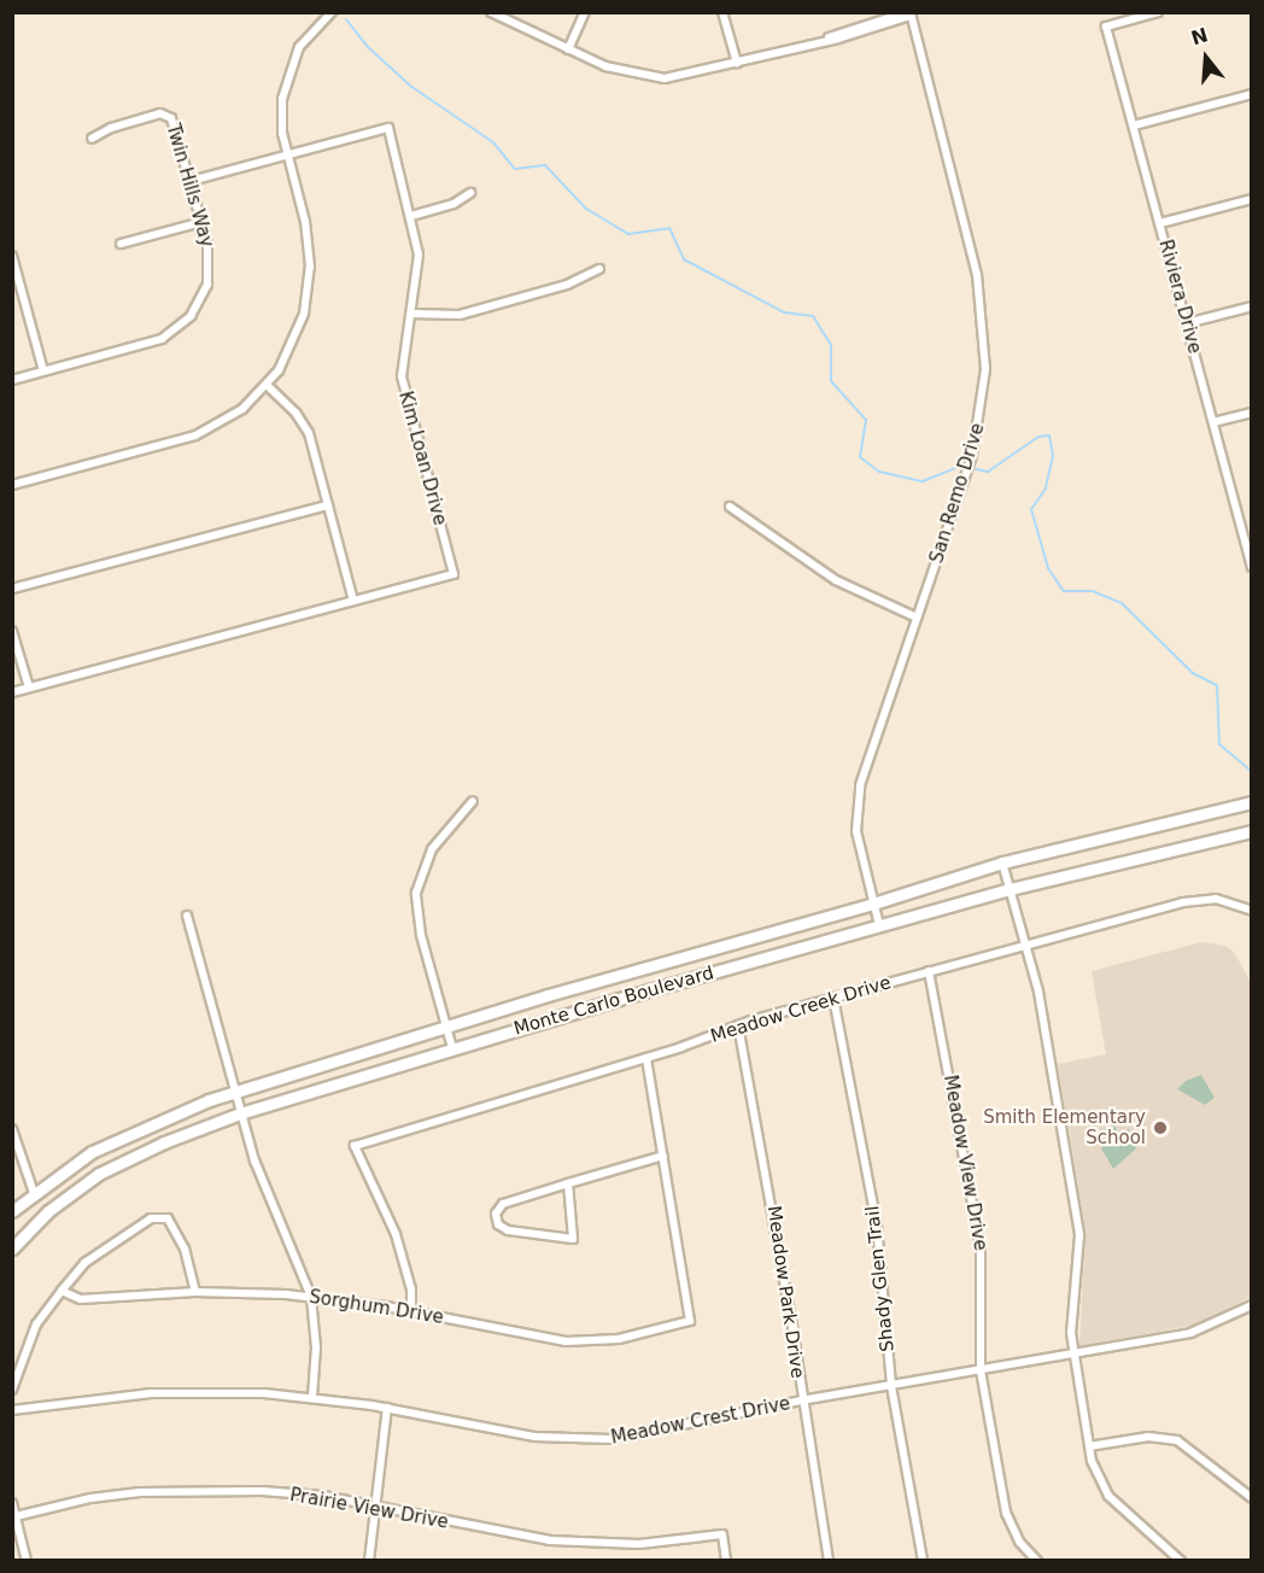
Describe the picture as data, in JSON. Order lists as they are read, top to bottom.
{
  "streets": {
    "main road": ["Monte Carlo Boulevard"],
    "street": [
      "Twin Hills Way",
      "Riviera Drive",
      "Kim Loan Drive",
      "San Remo Drive",
      "Meadow Creek Drive",
      "Meadow View Drive",
      "Shady Glen Trail",
      "Meadow Park Drive",
      "Sorghum Drive",
      "Meadow Crest Drive",
      "Prairie View Drive"
    ]
  },
  "crossings": [
    ["San Remo Drive", "Monte Carlo Boulevard"],
    ["Meadow Creek Drive", "Meadow View Drive"],
    ["Meadow Creek Drive", "Shady Glen Trail"],
    ["Meadow Creek Drive", "Meadow Park Drive"],
    ["Meadow Creek Drive", "Sorghum Drive"],
    ["Meadow View Drive", "Meadow Crest Drive"],
    ["Shady Glen Trail", "Meadow Crest Drive"],
    ["Meadow Park Drive", "Meadow Crest Drive"]
  ],
  "places": ["Smith Elementary School"],
  "north": "top"
}
